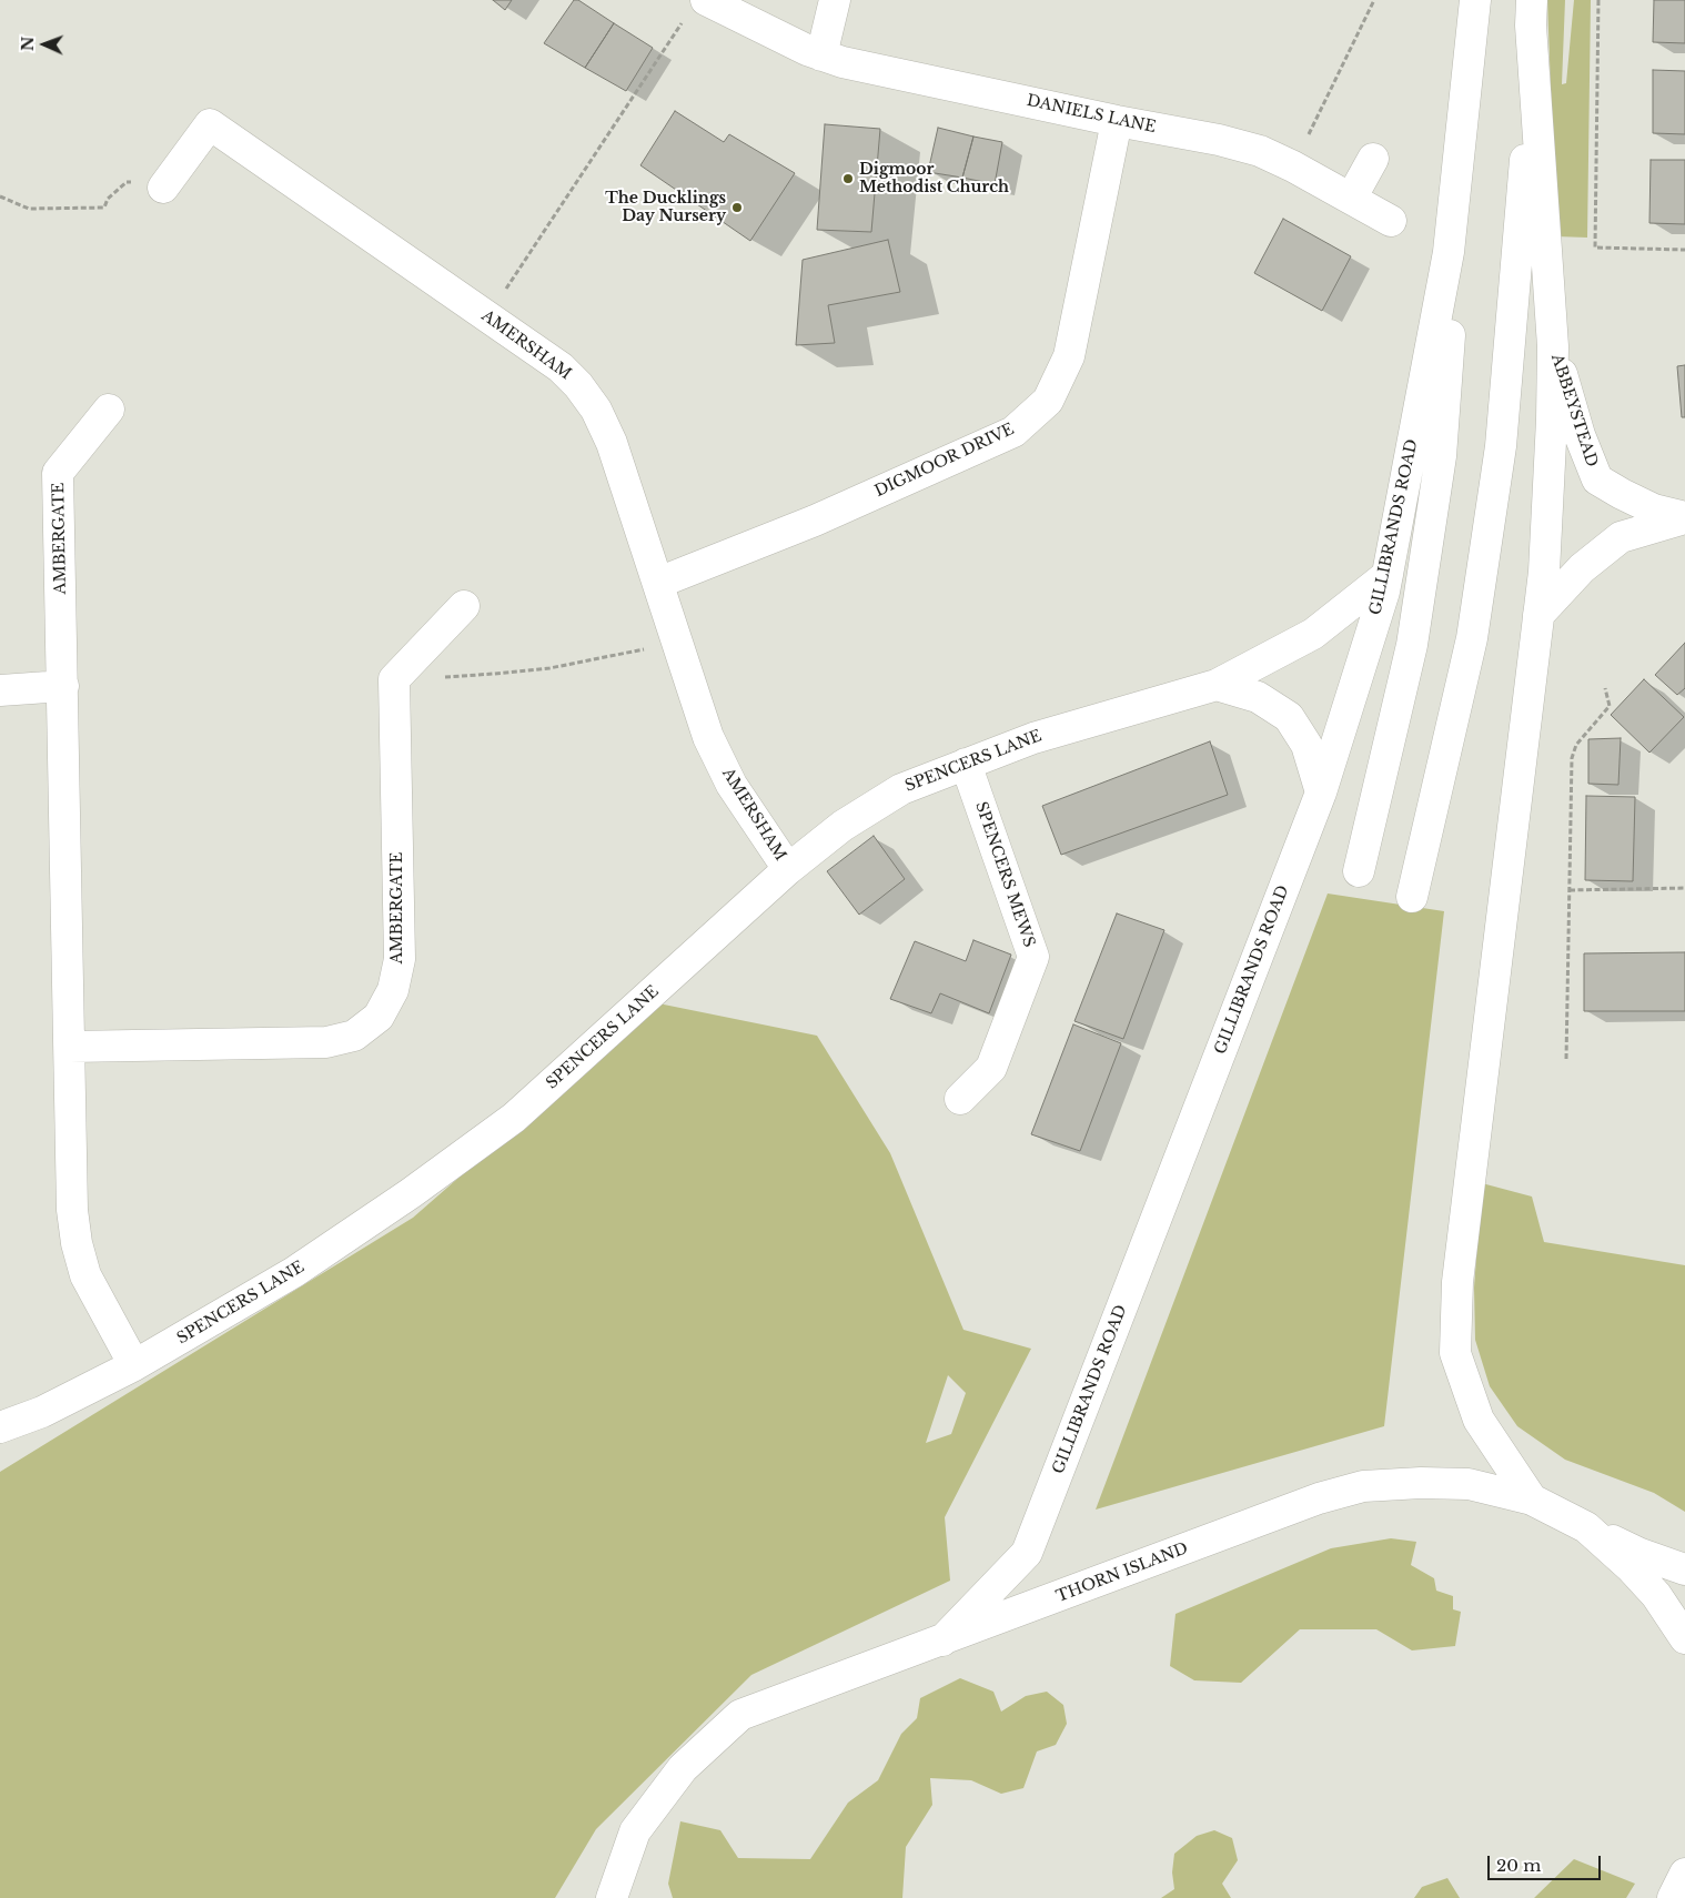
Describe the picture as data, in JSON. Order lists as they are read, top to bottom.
{
  "streets": {
    "street": [
      "DANIELS LANE",
      "AMERSHAM",
      "ABBEYSTEAD",
      "DIGMOOR DRIVE",
      "GILLIBRANDS ROAD",
      "AMBERGATE",
      "SPENCERS LANE",
      "SPENCERS MEWS",
      "THORN ISLAND"
    ]
  },
  "crossings": [
    ["DANIELS LANE", "DIGMOOR DRIVE"],
    ["AMERSHAM", "DIGMOOR DRIVE"],
    ["AMERSHAM", "SPENCERS LANE"],
    ["GILLIBRANDS ROAD", "SPENCERS LANE"],
    ["GILLIBRANDS ROAD", "THORN ISLAND"],
    ["AMBERGATE", "SPENCERS LANE"],
    ["SPENCERS LANE", "SPENCERS MEWS"]
  ],
  "places": ["Digmoor Methodist Church", "The Ducklings Day Nursery"],
  "scale_bar": "20 m",
  "north": "left"
}
